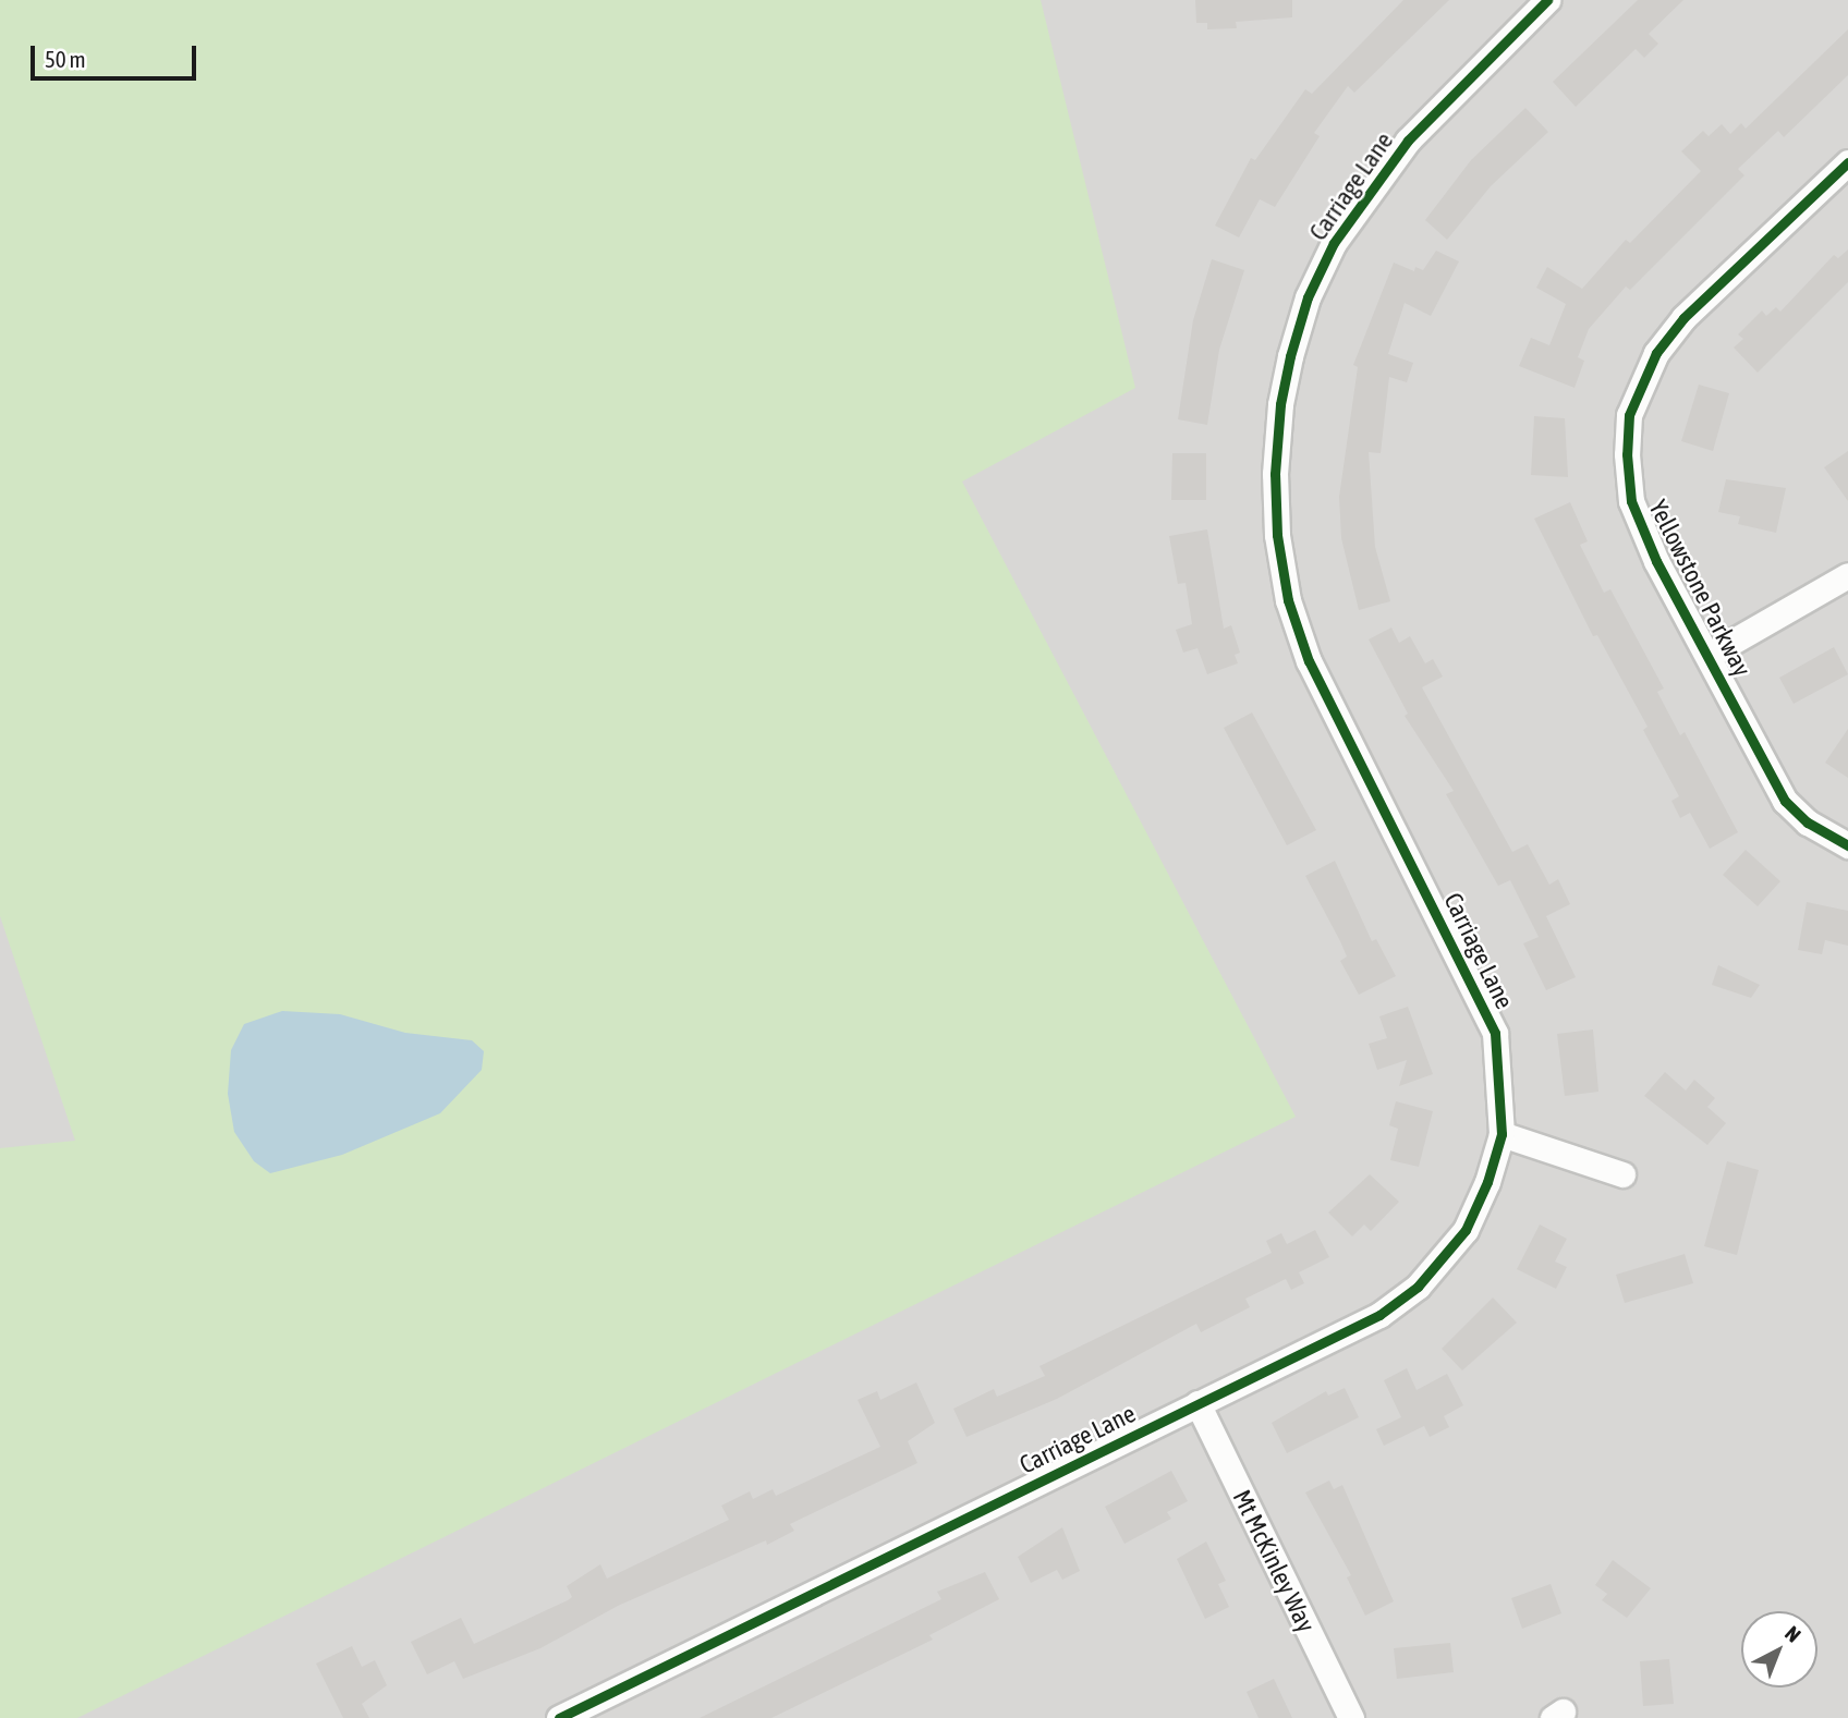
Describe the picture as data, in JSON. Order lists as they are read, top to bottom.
{
  "streets": {
    "street": ["Carriage Lane", "Yellowstone Parkway", "Mt McKinley Way"]
  },
  "crossings": [
    ["Carriage Lane", "Mt McKinley Way"]
  ],
  "scale_bar": "50 m",
  "north": "top right"
}
